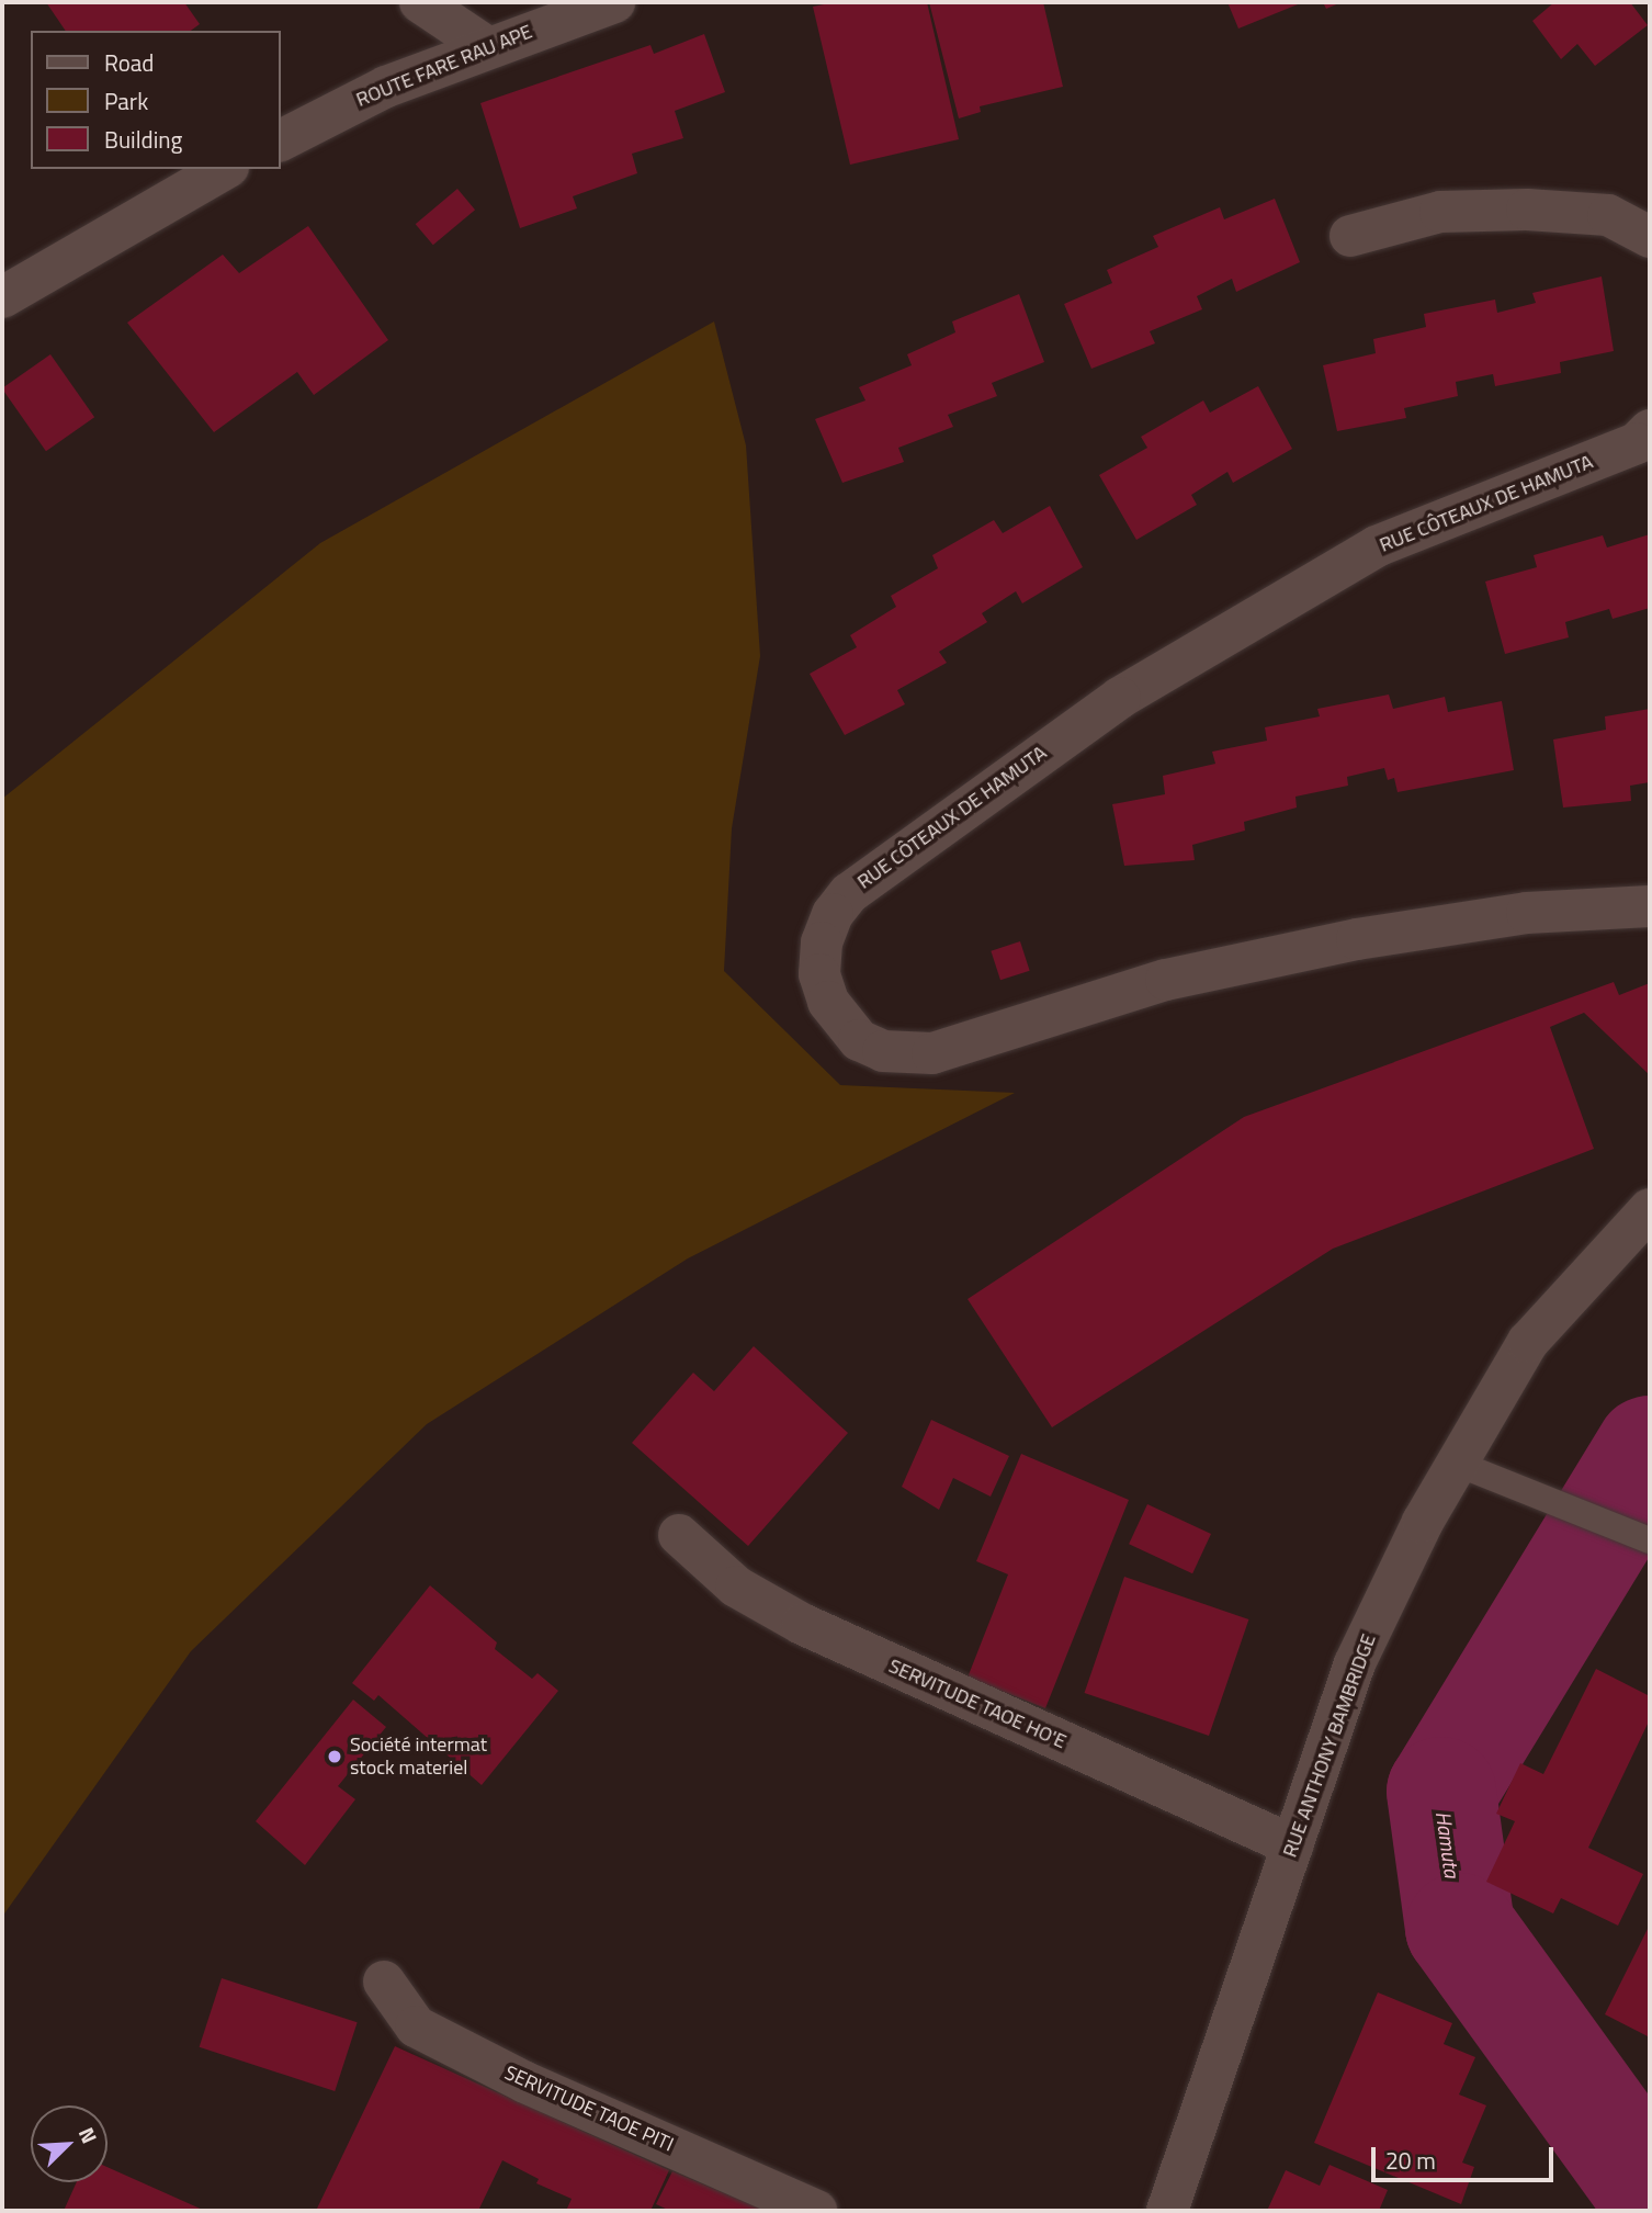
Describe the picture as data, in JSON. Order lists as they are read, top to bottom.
{
  "streets": {
    "street": [
      "ROUTE FARE RAU APE",
      "RUE CÔTEAUX DE HAMUTA",
      "SERVITUDE TAOE HO'E",
      "RUE ANTHONY BAMBRIDGE",
      "SERVITUDE TAOE PITI"
    ]
  },
  "crossings": [
    ["SERVITUDE TAOE HO'E", "RUE ANTHONY BAMBRIDGE"]
  ],
  "water": ["Hamuta"],
  "places": ["Société intermat stock materiel"],
  "legend": ["Road", "Park", "Building"],
  "scale_bar": "20 m",
  "north": "top right"
}
